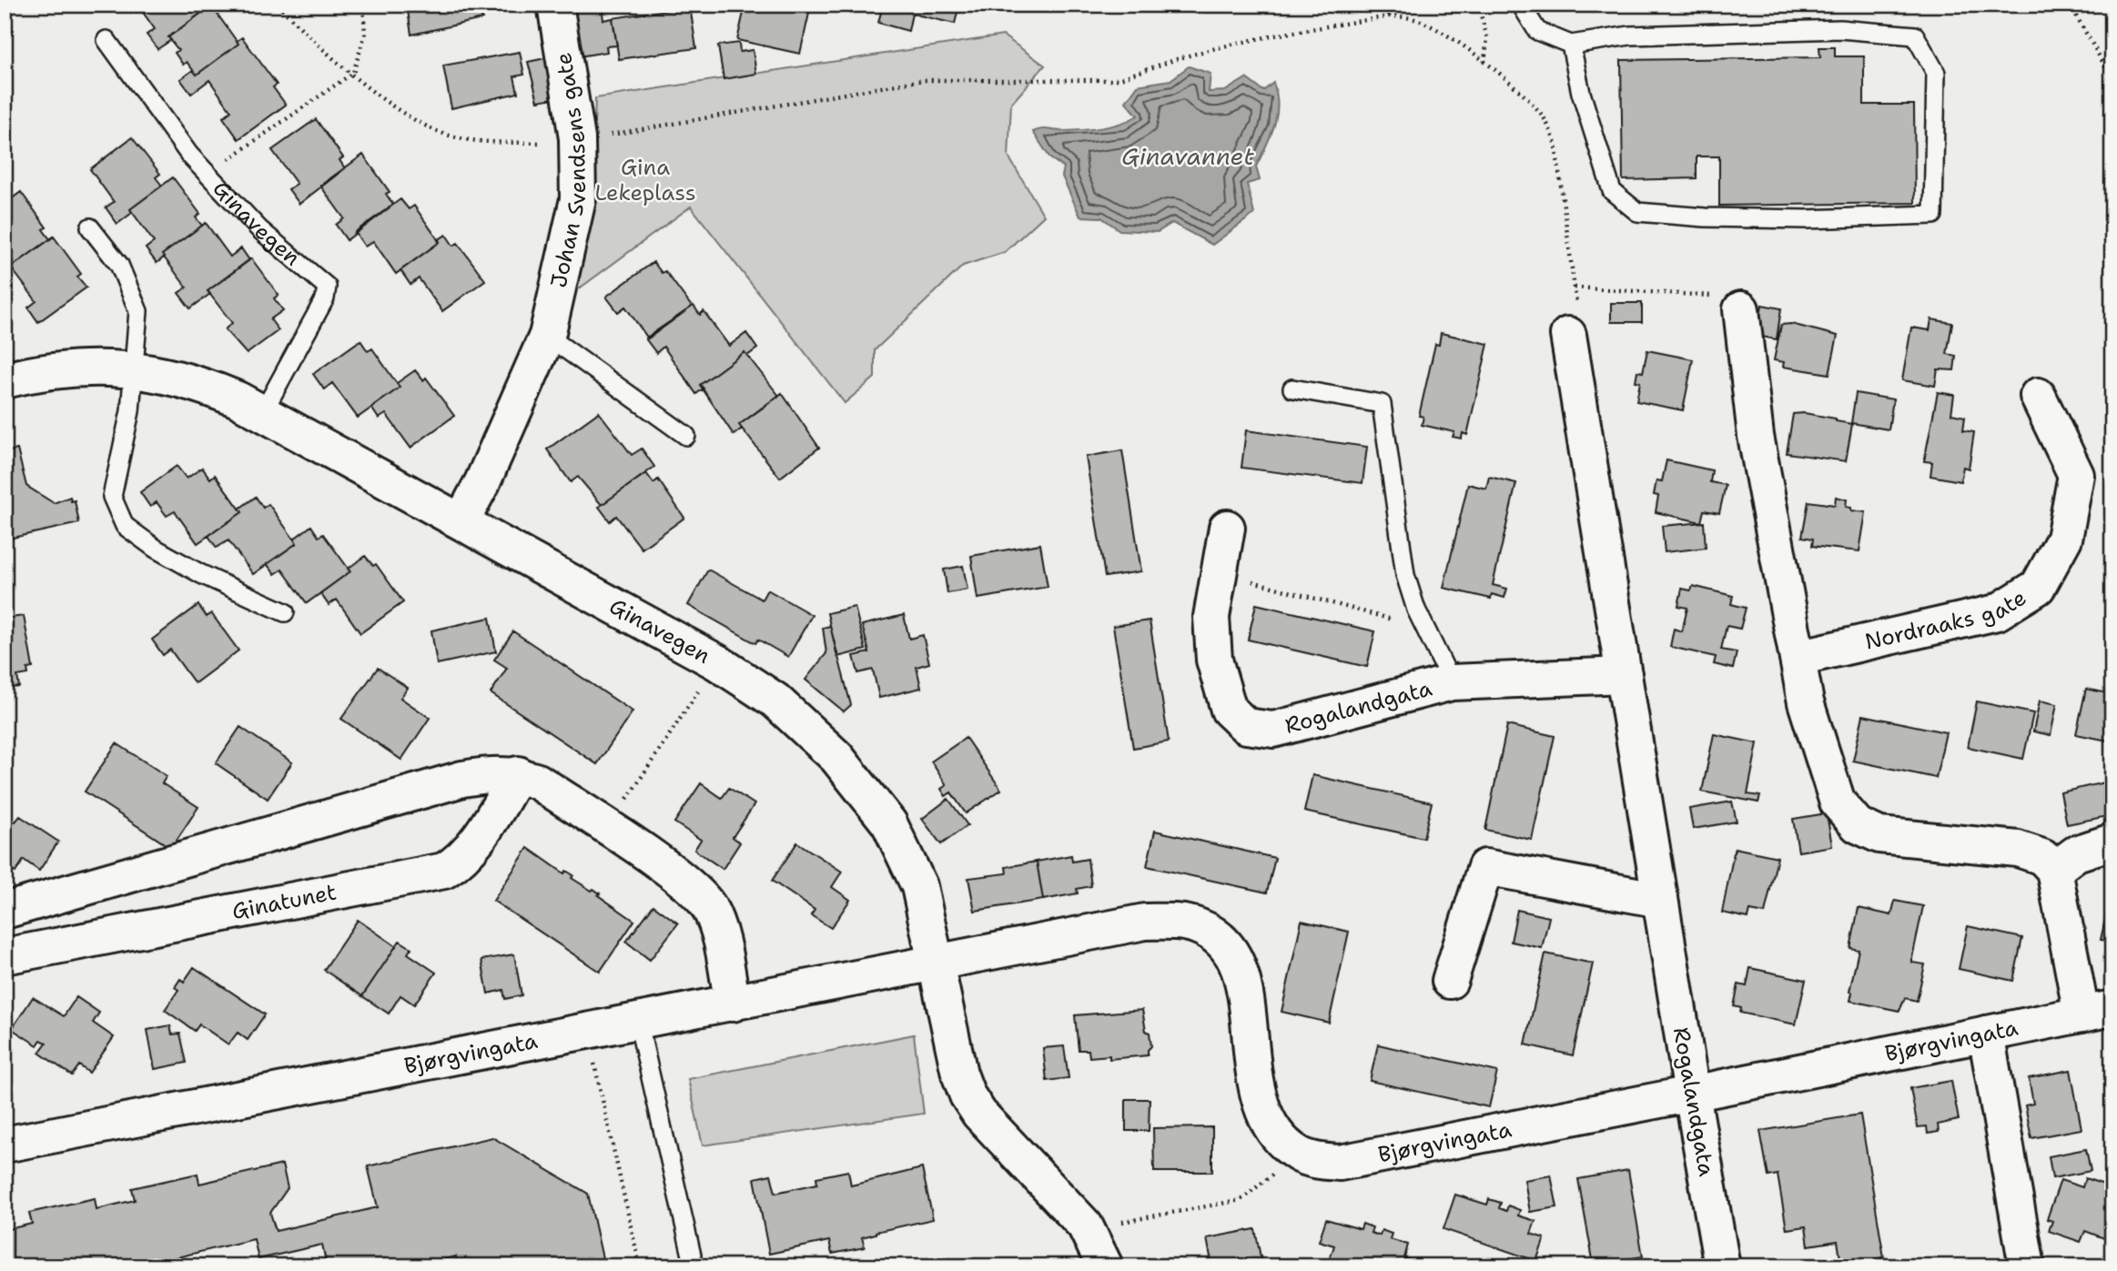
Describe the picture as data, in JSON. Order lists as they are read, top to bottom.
{
  "streets": {
    "street": [
      "Johan Svendsens gate",
      "Ginavegen",
      "Nordraaks gate",
      "Rogalandgata",
      "Ginatunet",
      "Bjørgvingata"
    ]
  },
  "crossings": [
    ["Johan Svendsens gate", "Ginavegen"],
    ["Ginavegen", "Bjørgvingata"],
    ["Rogalandgata", "Bjørgvingata"]
  ],
  "water": ["Ginavannet"],
  "parks": ["Gina Lekeplass"]
}
